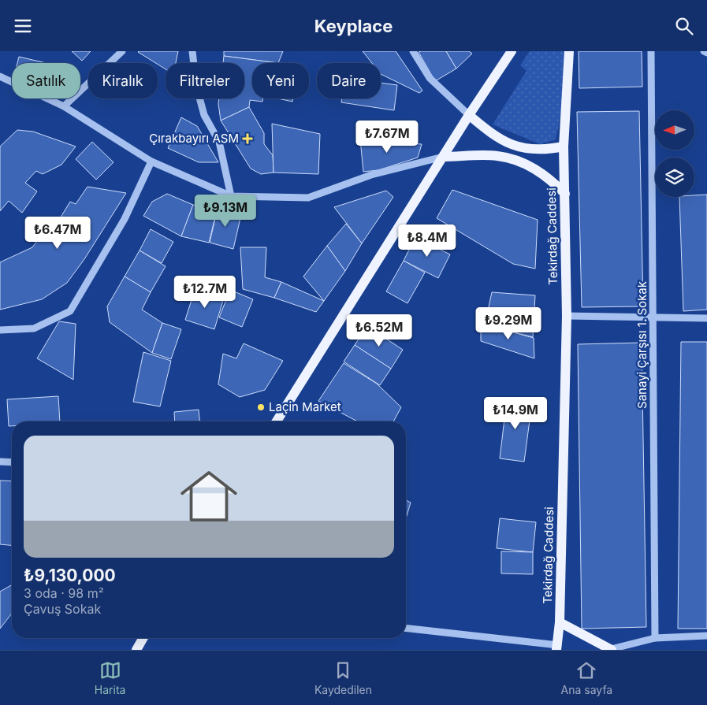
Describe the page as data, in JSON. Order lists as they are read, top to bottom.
{
  "streets": {
    "main road": ["Tekirdağ Caddesi"],
    "street": ["Sanayi Çarşısı 1. Sokak"]
  },
  "places": {
    "health": ["Çırakbayırı ASM"],
    "other": ["Laçin Market"]
  },
  "north": "left",
  "page": {
    "header": "Keyplace",
    "chip": [
      "Satılık",
      "Kiralık",
      "Filtreler",
      "Yeni",
      "Daire"
    ],
    "price": [
      "₺7.67M",
      "₺9.13M",
      "₺6.47M",
      "₺8.4M",
      "₺12.7M",
      "₺9.29M",
      "₺6.52M",
      "₺14.9M"
    ],
    "list": [
      {
        "name": "₺9,130,000",
        "note": "3 oda · 98 m² · Çavuş Sokak"
      }
    ],
    "tabs": ["Harita", "Kaydedilen", "Ana sayfa"]
  }
}
